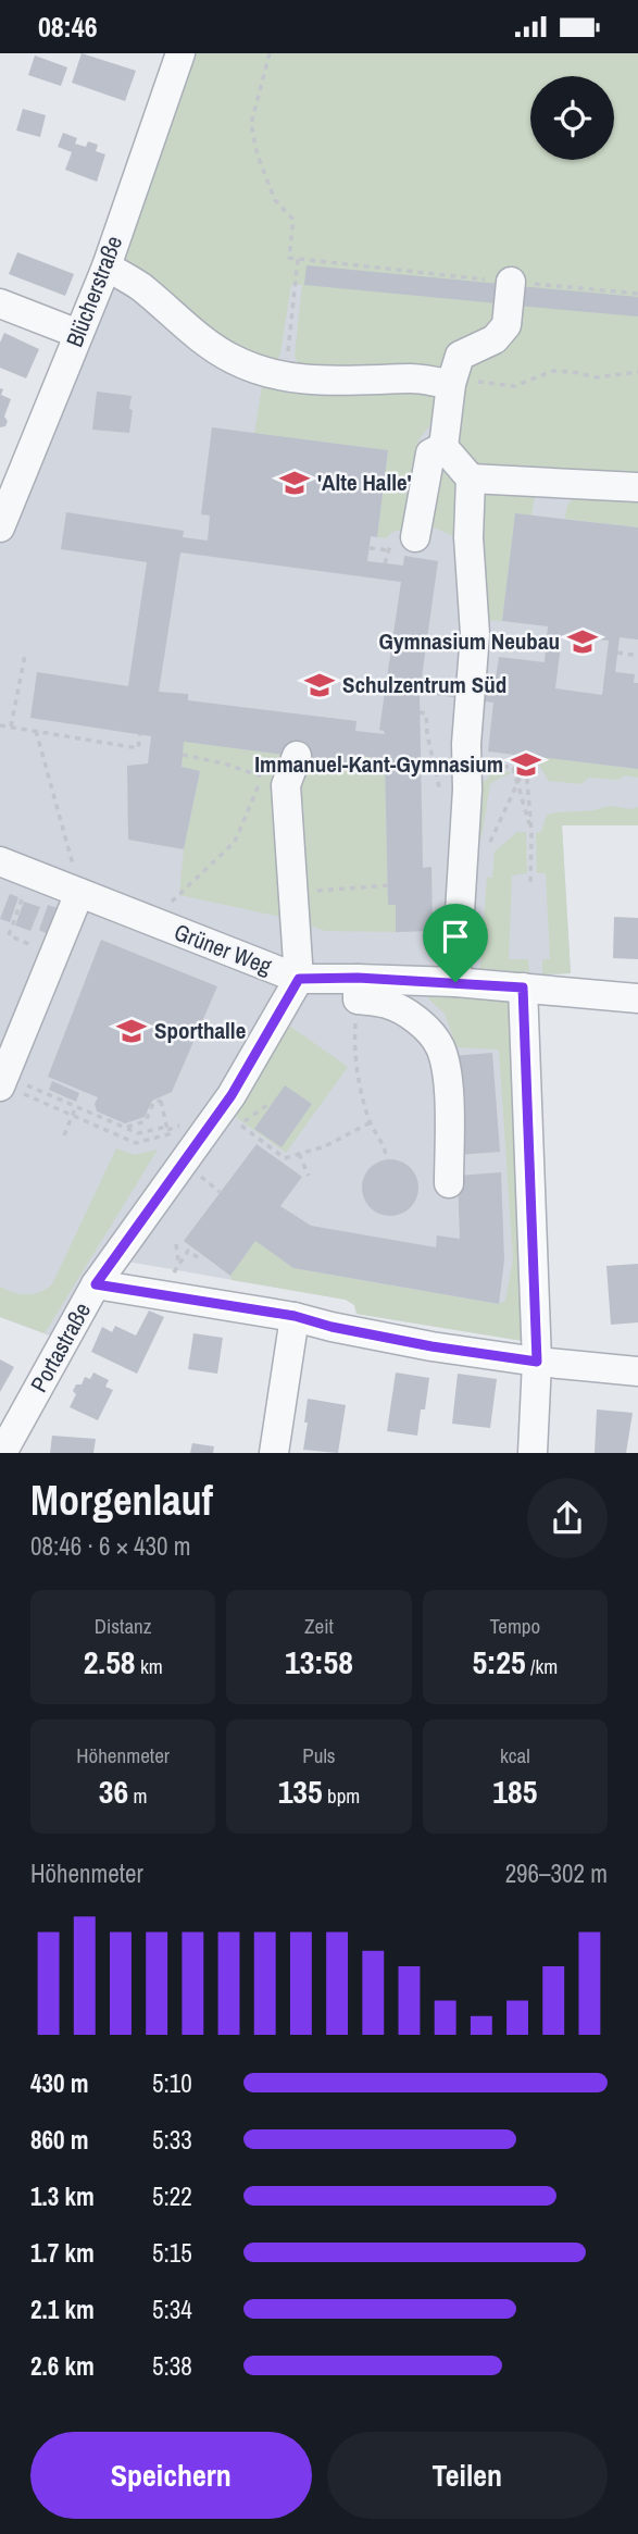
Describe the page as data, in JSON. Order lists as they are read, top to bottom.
{
  "streets": {
    "street": ["Blücherstraße", "Grüner Weg", "Portastraße"]
  },
  "crossings": [
    ["Grüner Weg", "Portastraße"]
  ],
  "places": {
    "school or university": [
      "'Alte Halle'",
      "Gymnasium Neubau",
      "Schulzentrum Süd",
      "Immanuel-Kant-Gymnasium",
      "Sporthalle"
    ]
  },
  "page": {
    "status": "08:46",
    "heading": ["Morgenlauf", "08:46 · 6 × 430 m"],
    "stats": [
      ["Distanz", "2.58 km"],
      ["Zeit", "13:58"],
      ["Tempo", "5:25 /km"],
      ["Höhenmeter", "36 m"],
      ["Puls", "135 bpm"],
      ["kcal", "185"]
    ],
    "chart": ["Höhenmeter", "296–302 m"],
    "list": [
      {
        "name": "430 m",
        "note": "5:10"
      },
      {
        "name": "860 m",
        "note": "5:33"
      },
      {
        "name": "1.3 km",
        "note": "5:22"
      },
      {
        "name": "1.7 km",
        "note": "5:15"
      },
      {
        "name": "2.1 km",
        "note": "5:34"
      },
      {
        "name": "2.6 km",
        "note": "5:38"
      }
    ],
    "buttons": ["Speichern", "Teilen"]
  }
}
